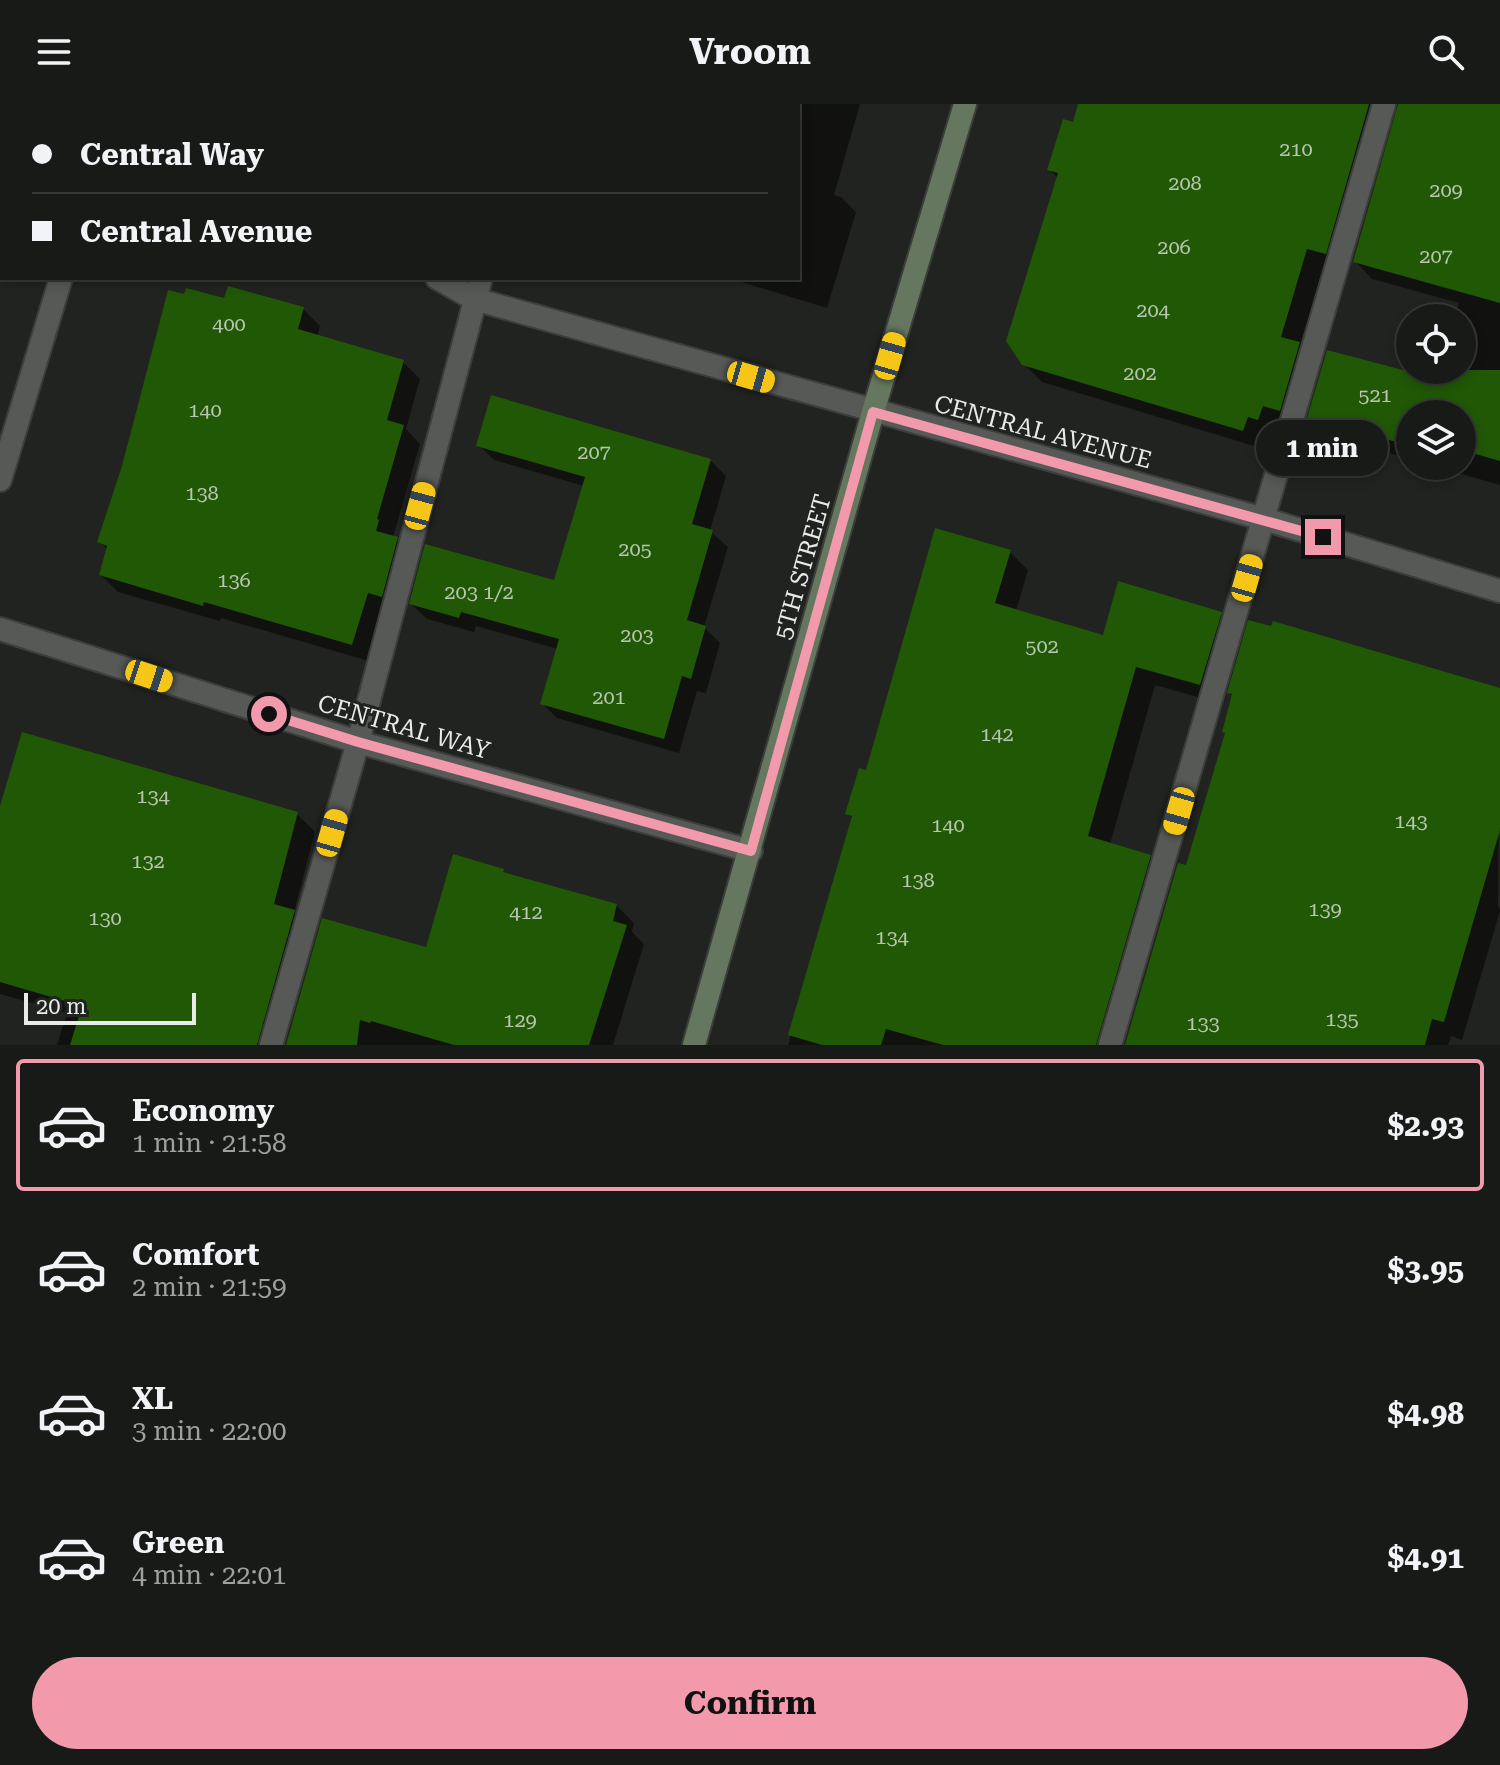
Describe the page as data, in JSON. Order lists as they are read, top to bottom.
{
  "streets": {
    "main road": ["5TH STREET"],
    "street": ["CENTRAL AVENUE", "CENTRAL WAY"]
  },
  "crossings": [
    ["CENTRAL AVENUE", "5TH STREET"],
    ["5TH STREET", "CENTRAL WAY"]
  ],
  "house_numbers": [
    "210",
    "208",
    "209",
    "206",
    "207",
    "204",
    "400",
    "202",
    "521",
    "140",
    "207",
    "138",
    "205",
    "136",
    "203 1/2",
    "203",
    "502",
    "201",
    "142",
    "134",
    "143",
    "140",
    "132",
    "138",
    "139",
    "412",
    "130",
    "134",
    "135",
    "129",
    "133"
  ],
  "scale_bar": "20 m",
  "page": {
    "header": "Vroom",
    "banner": ["Central Way", "Central Avenue"],
    "bubble": "1 min",
    "scale": "20 m",
    "list": [
      {
        "name": "Economy",
        "note": "1 min · 21:58",
        "value": "$2.93"
      },
      {
        "name": "Comfort",
        "note": "2 min · 21:59",
        "value": "$3.95"
      },
      {
        "name": "XL",
        "note": "3 min · 22:00",
        "value": "$4.98"
      },
      {
        "name": "Green",
        "note": "4 min · 22:01",
        "value": "$4.91"
      }
    ],
    "buttons": "Confirm"
  }
}
